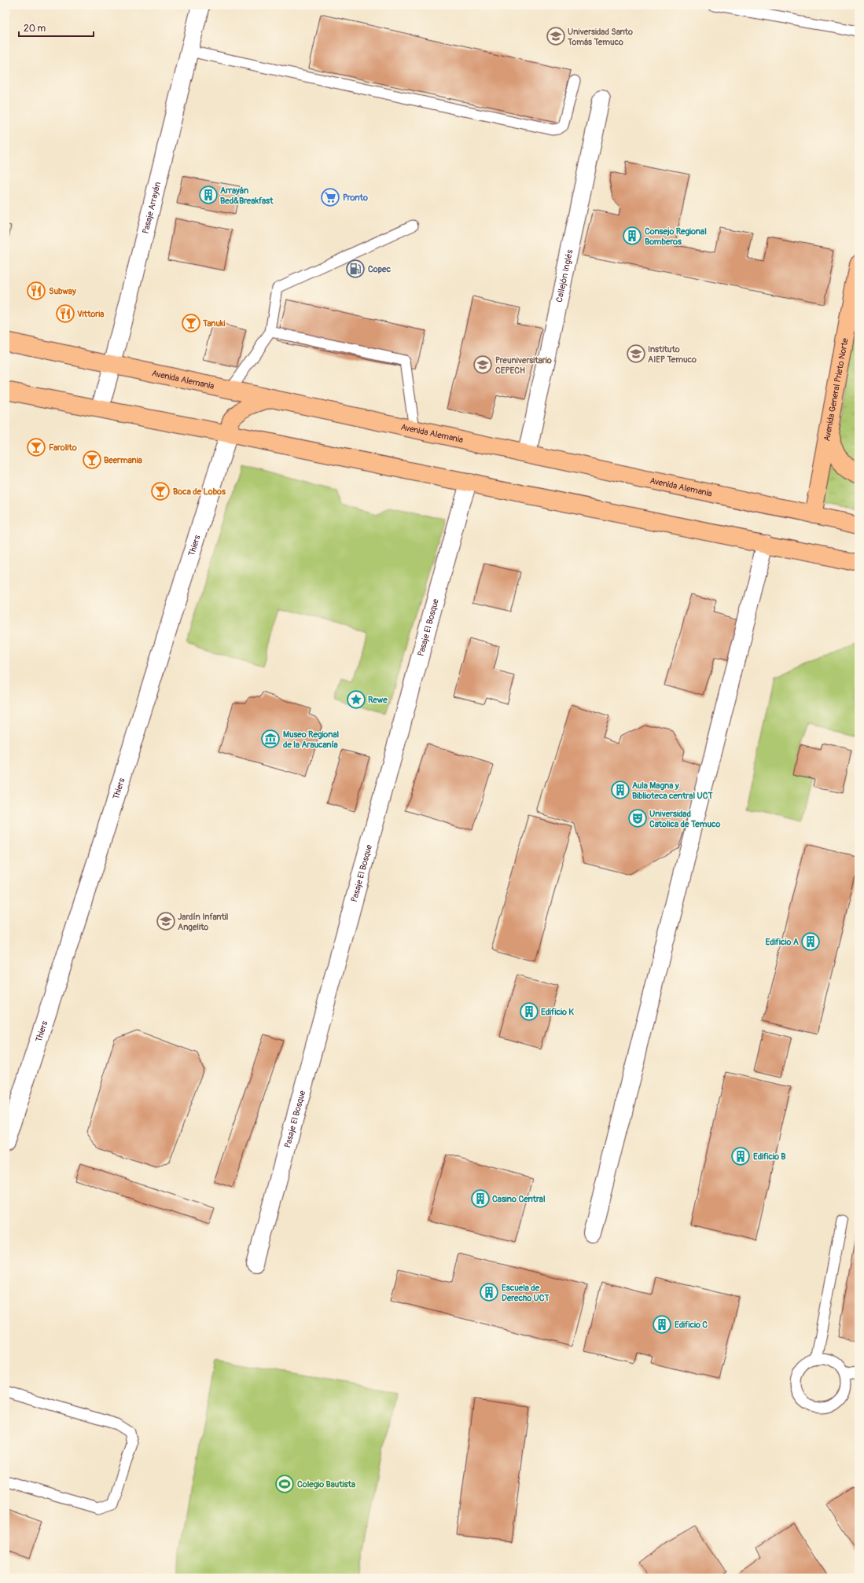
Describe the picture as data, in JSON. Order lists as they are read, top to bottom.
{
  "streets": {
    "main road": ["Avenida Alemania", "Avenida General Prieto Norte"],
    "street": [
      "Pasaje Arrayán",
      "Callejón Inglés",
      "Thiers",
      "Pasaje El Bosque"
    ]
  },
  "crossings": [
    ["Pasaje Arrayán", "Avenida Alemania"],
    ["Callejón Inglés", "Avenida Alemania"],
    ["Avenida Alemania", "Avenida General Prieto Norte"]
  ],
  "places": {
    "school or university": [
      "Universidad Santo Tomás Temuco",
      "Instituto AIEP Temuco",
      "Preuniversitario CEPECH",
      "Jardín Infantil Angelito"
    ],
    "building": [
      "Arrayán Bed&Breakfast",
      "Consejo Regional Bomberos",
      "Aula Magna y Biblioteca central UCT",
      "Edificio A",
      "Edificio K",
      "Edificio B",
      "Casino Central",
      "Escuela de Derecho UCT",
      "Edificio C"
    ],
    "supermarket": ["Pronto"],
    "fuel station": ["Copec"],
    "restaurant": ["Subway", "Vittoria"],
    "bar": [
      "Tanuki",
      "Farolito",
      "Beermania",
      "Boca de Lobos"
    ],
    "place": ["Rewe"],
    "museum": ["Museo Regional de la Araucanía"],
    "theatre": ["Universidad Catolica de Temuco"],
    "sports": ["Colegio Bautista"]
  },
  "scale_bar": "20 m"
}
